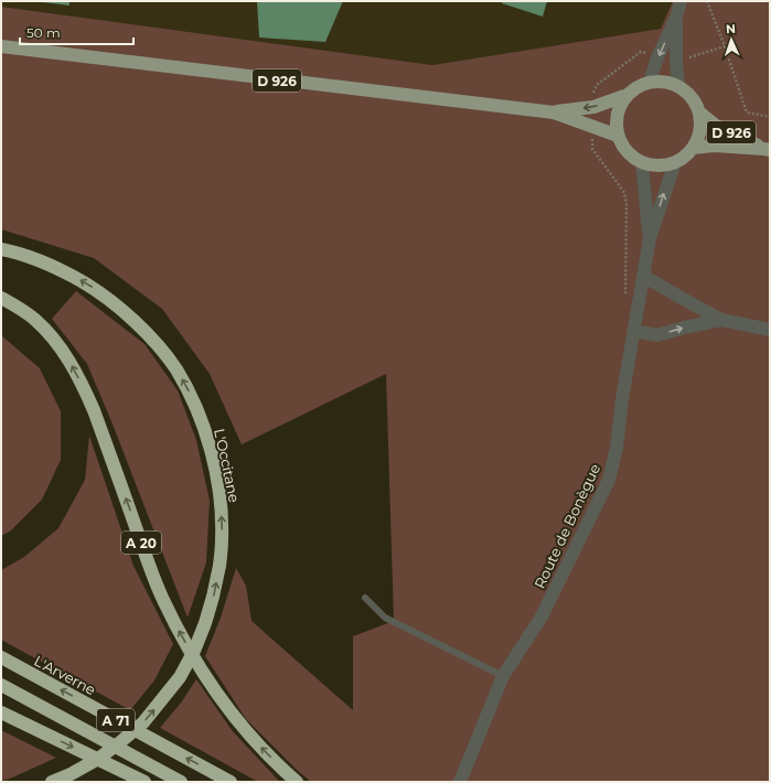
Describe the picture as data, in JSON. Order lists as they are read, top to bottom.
{
  "streets": {
    "highway": [
      "L'Occitane",
      "A 20",
      "L'Arverne",
      "A 71"
    ],
    "main road": ["D 926"],
    "street": ["Route de Bonègue"]
  },
  "scale_bar": "50 m",
  "north": "top"
}
